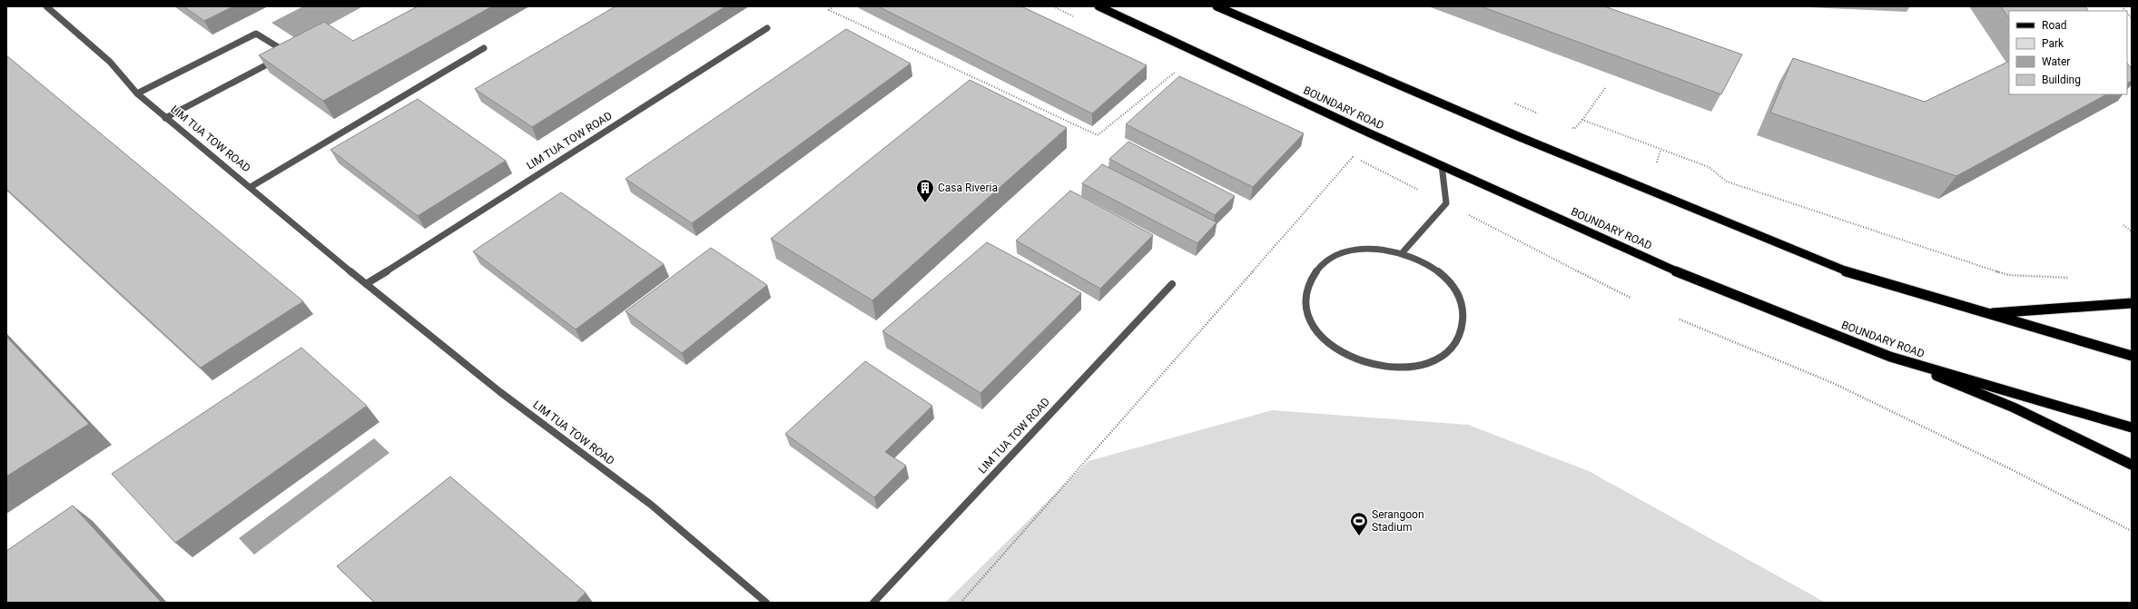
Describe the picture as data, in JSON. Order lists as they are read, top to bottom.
{
  "streets": {
    "main road": ["BOUNDARY ROAD"],
    "street": ["LIM TUA TOW ROAD"]
  },
  "places": {
    "building": ["Casa Riveria"],
    "sports": ["Serangoon Stadium"]
  },
  "legend": [
    "Road",
    "Park",
    "Water",
    "Building"
  ]
}
